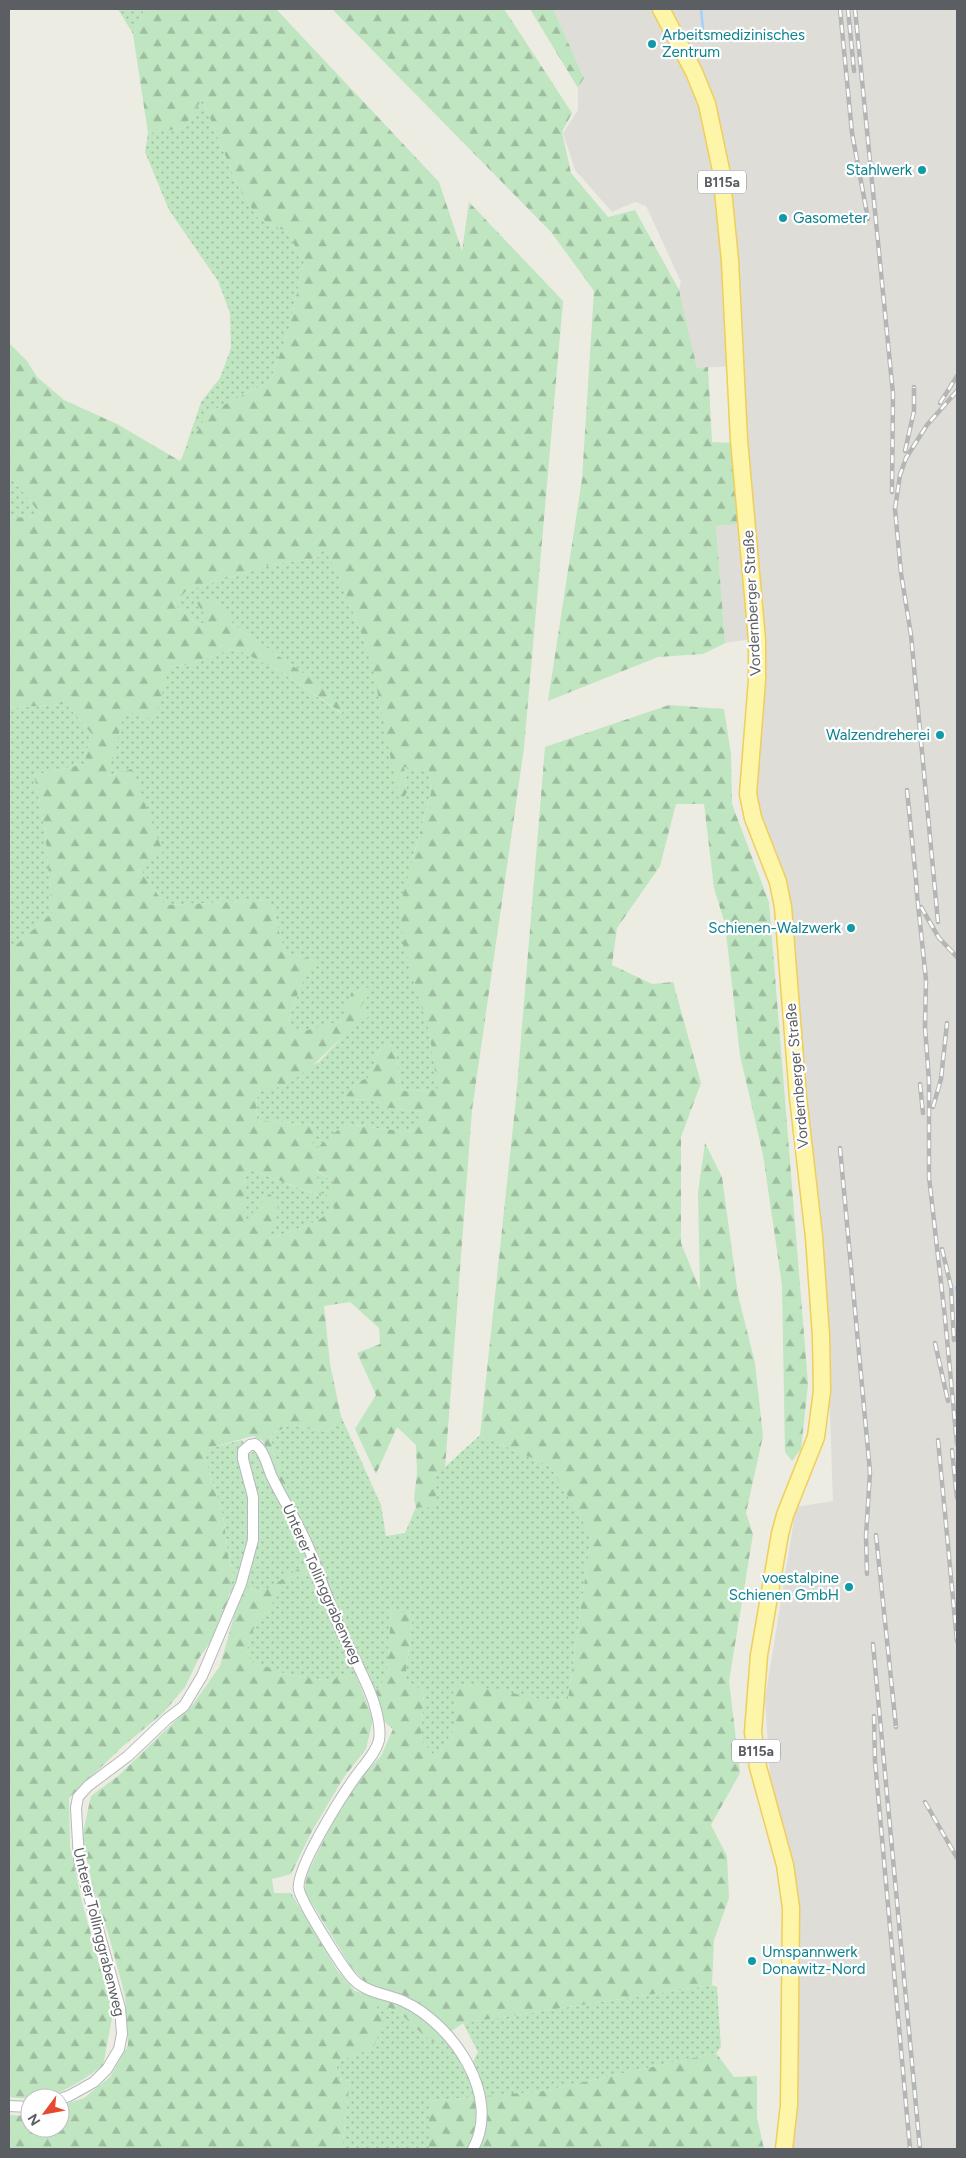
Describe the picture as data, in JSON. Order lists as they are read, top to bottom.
{
  "streets": {
    "main road": ["B115a", "Vordernberger Straße"],
    "street": ["Unterer Tollinggrabenweg"]
  },
  "places": [
    "Arbeitsmedizinisches Zentrum",
    "Stahlwerk",
    "Gasometer",
    "Walzendreherei",
    "Schienen-Walzwerk",
    "voestalpine Schienen GmbH",
    "Umspannwerk Donawitz-Nord"
  ],
  "north": "bottom left"
}
